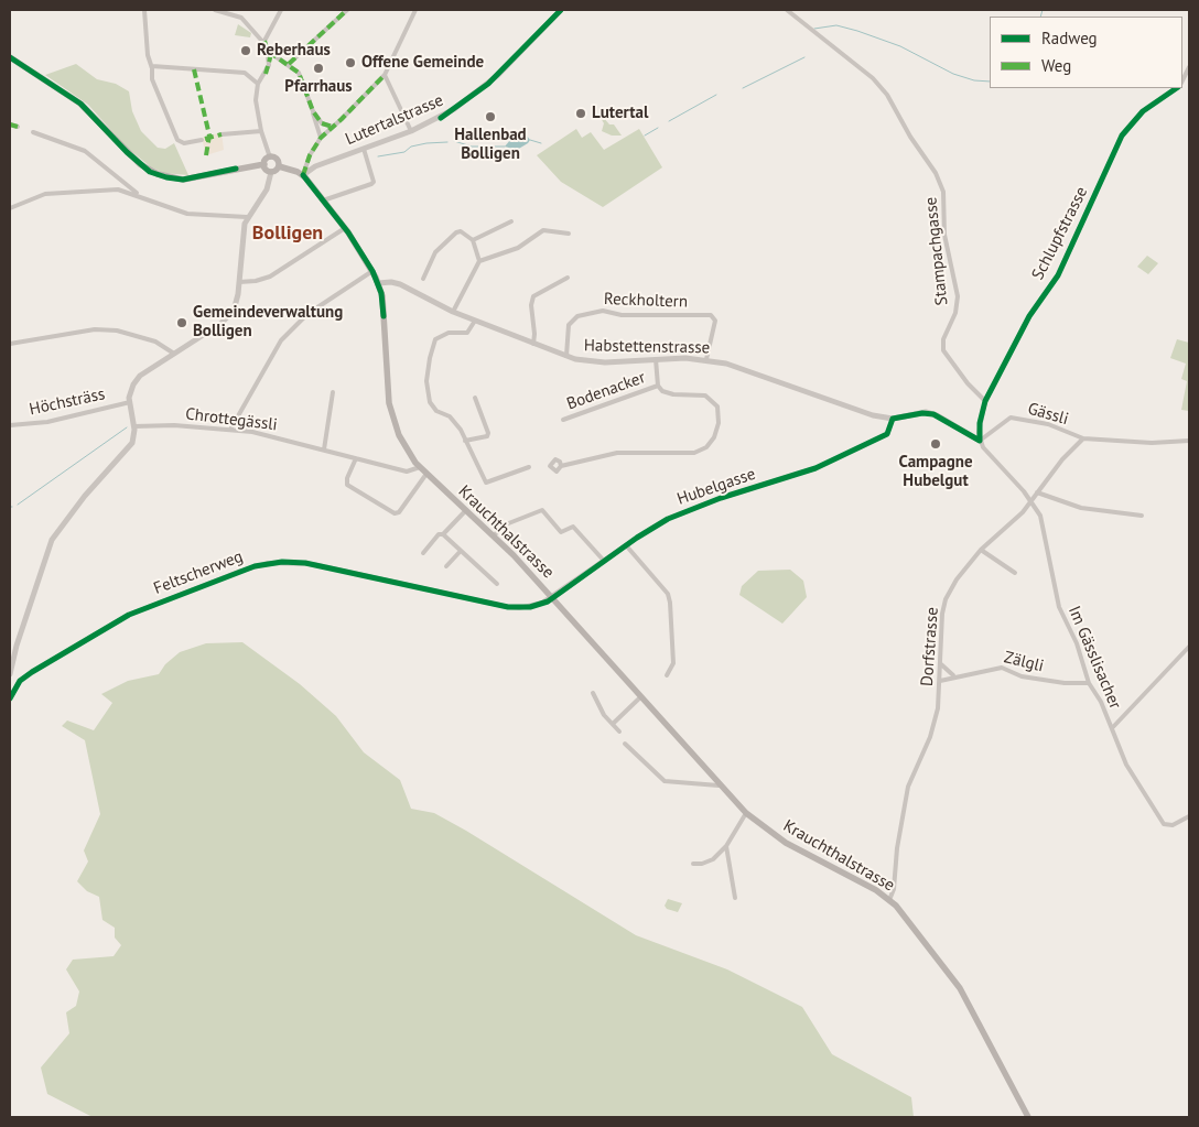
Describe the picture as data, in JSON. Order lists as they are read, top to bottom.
{
  "streets": {
    "main road": ["Krauchthalstrasse"],
    "street": [
      "Lutertalstrasse",
      "Schlupfstrasse",
      "Stampachgasse",
      "Reckholtern",
      "Habstettenstrasse",
      "Bodenacker",
      "Höchsträss",
      "Gässli",
      "Chrottegässli",
      "Hubelgasse",
      "Feltscherweg",
      "Dorfstrasse",
      "Im Gässlisacher",
      "Zälgli"
    ]
  },
  "crossings": [
    ["Lutertalstrasse", "Krauchthalstrasse"],
    ["Schlupfstrasse", "Stampachgasse"],
    ["Schlupfstrasse", "Habstettenstrasse"],
    ["Schlupfstrasse", "Gässli"],
    ["Reckholtern", "Habstettenstrasse"],
    ["Habstettenstrasse", "Bodenacker"],
    ["Habstettenstrasse", "Gässli"],
    ["Habstettenstrasse", "Hubelgasse"],
    ["Habstettenstrasse", "Krauchthalstrasse"],
    ["Gässli", "Dorfstrasse"],
    ["Chrottegässli", "Krauchthalstrasse"],
    ["Hubelgasse", "Krauchthalstrasse"],
    ["Hubelgasse", "Feltscherweg"],
    ["Krauchthalstrasse", "Feltscherweg"],
    ["Krauchthalstrasse", "Dorfstrasse"],
    ["Dorfstrasse", "Im Gässlisacher"],
    ["Dorfstrasse", "Zälgli"],
    ["Im Gässlisacher", "Zälgli"]
  ],
  "districts": ["Bolligen"],
  "places": [
    "Reberhaus",
    "Offene Gemeinde",
    "Pfarrhaus",
    "Lutertal",
    "Hallenbad Bolligen",
    "Gemeindeverwaltung Bolligen",
    "Campagne Hubelgut"
  ],
  "legend": ["Radweg", "Weg"]
}
